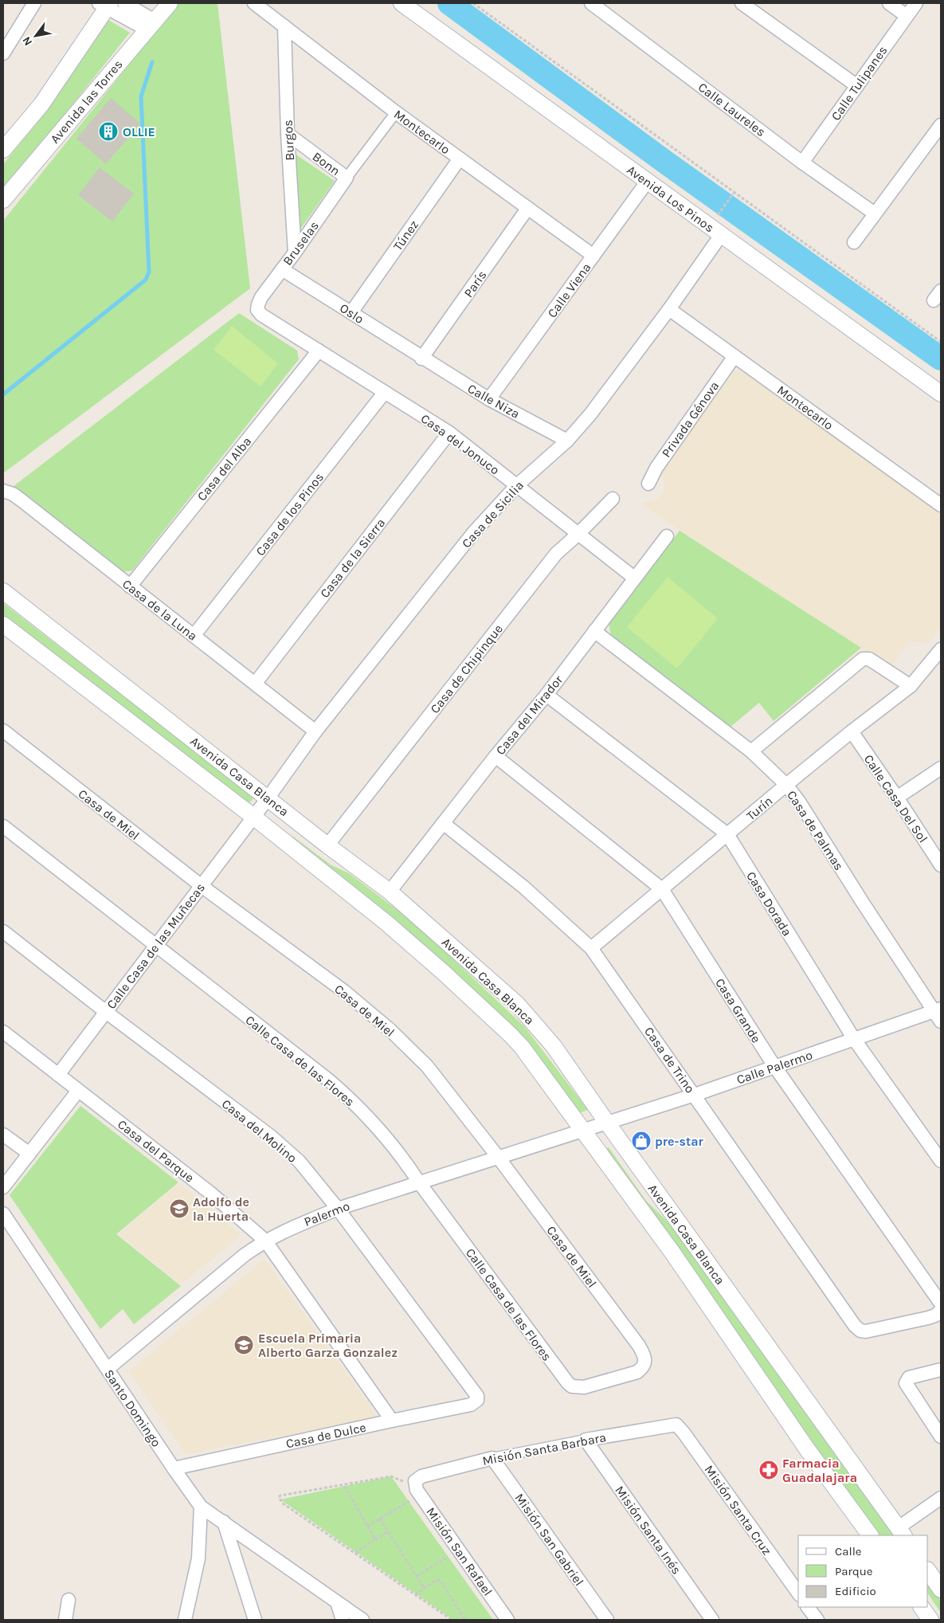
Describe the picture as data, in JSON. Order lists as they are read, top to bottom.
{
  "streets": {
    "street": [
      "Calle Tulipanes",
      "Avenida las Torres",
      "Calle Laureles",
      "Montecarlo",
      "Burgos",
      "Bonn",
      "Avenida Los Pinos",
      "Túnez",
      "Bruselas",
      "París",
      "Calle Viena",
      "Oslo",
      "Calle Niza",
      "Privada Génova",
      "Casa del Jonuco",
      "Casa del Alba",
      "Casa de los Pinos",
      "Casa de Sicilia",
      "Casa de la Sierra",
      "Casa de la Luna",
      "Casa de Chipinque",
      "Casa del Mirador",
      "Avenida Casa Blanca",
      "Calle Casa Del Sol",
      "Turín",
      "Casa de Miel",
      "Casa de Palmas",
      "Casa Dorada",
      "Calle Casa de las Muñecas",
      "Casa Grande",
      "Casa de Trino",
      "Calle Casa de las Flores",
      "Calle Palermo",
      "Casa del Molino",
      "Casa del Parque",
      "Palermo",
      "Santo Domingo",
      "Casa de Dulce",
      "Misión Santa Barbara",
      "Misión Santa Cruz",
      "Misión Santa Inés",
      "Misión San Gabriel",
      "Misión San Rafael"
    ]
  },
  "crossings": [
    ["Calle Tulipanes", "Calle Laureles"],
    ["Montecarlo", "Burgos"],
    ["Montecarlo", "Túnez"],
    ["Montecarlo", "París"],
    ["Montecarlo", "Calle Viena"],
    ["Montecarlo", "Privada Génova"],
    ["Montecarlo", "Casa de Sicilia"],
    ["Burgos", "Bonn"],
    ["Burgos", "Bruselas"],
    ["Bonn", "Bruselas"],
    ["Avenida Los Pinos", "Calle Viena"],
    ["Avenida Los Pinos", "Casa de Sicilia"],
    ["Túnez", "Oslo"],
    ["Bruselas", "Oslo"],
    ["Bruselas", "Casa del Jonuco"],
    ["París", "Oslo"],
    ["París", "Calle Niza"],
    ["Calle Viena", "Calle Niza"],
    ["Oslo", "Calle Niza"],
    ["Calle Niza", "Casa de Sicilia"],
    ["Casa del Jonuco", "Casa del Alba"],
    ["Casa del Jonuco", "Casa de los Pinos"],
    ["Casa del Jonuco", "Casa de Sicilia"],
    ["Casa del Jonuco", "Casa de la Sierra"],
    ["Casa del Jonuco", "Casa de Chipinque"],
    ["Casa del Jonuco", "Casa del Mirador"],
    ["Casa del Alba", "Casa de la Luna"],
    ["Casa de los Pinos", "Casa de la Luna"],
    ["Casa de Sicilia", "Casa de la Luna"],
    ["Casa de Sicilia", "Avenida Casa Blanca"],
    ["Casa de Sicilia", "Calle Casa de las Muñecas"],
    ["Casa de la Sierra", "Casa de la Luna"],
    ["Casa de Chipinque", "Avenida Casa Blanca"],
    ["Casa del Mirador", "Avenida Casa Blanca"],
    ["Casa del Mirador", "Casa de Palmas"],
    ["Casa del Mirador", "Casa Dorada"],
    ["Casa del Mirador", "Casa Grande"],
    ["Casa del Mirador", "Casa de Trino"],
    ["Avenida Casa Blanca", "Calle Casa de las Muñecas"],
    ["Avenida Casa Blanca", "Calle Palermo"],
    ["Avenida Casa Blanca", "Palermo"],
    ["Calle Casa Del Sol", "Turín"],
    ["Turín", "Casa de Palmas"],
    ["Turín", "Casa Dorada"],
    ["Turín", "Casa Grande"],
    ["Turín", "Casa de Trino"],
    ["Casa de Miel", "Calle Casa de las Muñecas"],
    ["Casa de Miel", "Calle Casa de las Flores"],
    ["Casa de Miel", "Palermo"],
    ["Casa de Palmas", "Calle Palermo"],
    ["Casa Dorada", "Calle Palermo"],
    ["Calle Casa de las Muñecas", "Calle Casa de las Flores"],
    ["Calle Casa de las Muñecas", "Casa del Molino"],
    ["Calle Casa de las Muñecas", "Casa del Parque"],
    ["Casa Grande", "Calle Palermo"],
    ["Casa de Trino", "Calle Palermo"],
    ["Calle Casa de las Flores", "Palermo"],
    ["Calle Palermo", "Palermo"],
    ["Casa del Molino", "Palermo"],
    ["Casa del Molino", "Casa de Dulce"],
    ["Casa del Parque", "Palermo"],
    ["Casa del Parque", "Casa de Dulce"],
    ["Palermo", "Santo Domingo"],
    ["Santo Domingo", "Casa de Dulce"],
    ["Misión Santa Barbara", "Misión Santa Cruz"],
    ["Misión Santa Barbara", "Misión Santa Inés"],
    ["Misión Santa Barbara", "Misión San Gabriel"],
    ["Misión Santa Barbara", "Misión San Rafael"]
  ],
  "places": {
    "building": ["OLLIE"],
    "shop": ["pre-star"],
    "school or university": ["Adolfo de la Huerta", "Escuela Primaria Alberto Garza Gonzalez"],
    "pharmacy": ["Farmacia Guadalajara"]
  },
  "legend": ["Calle", "Parque", "Edificio"],
  "north": "bottom left"
}
